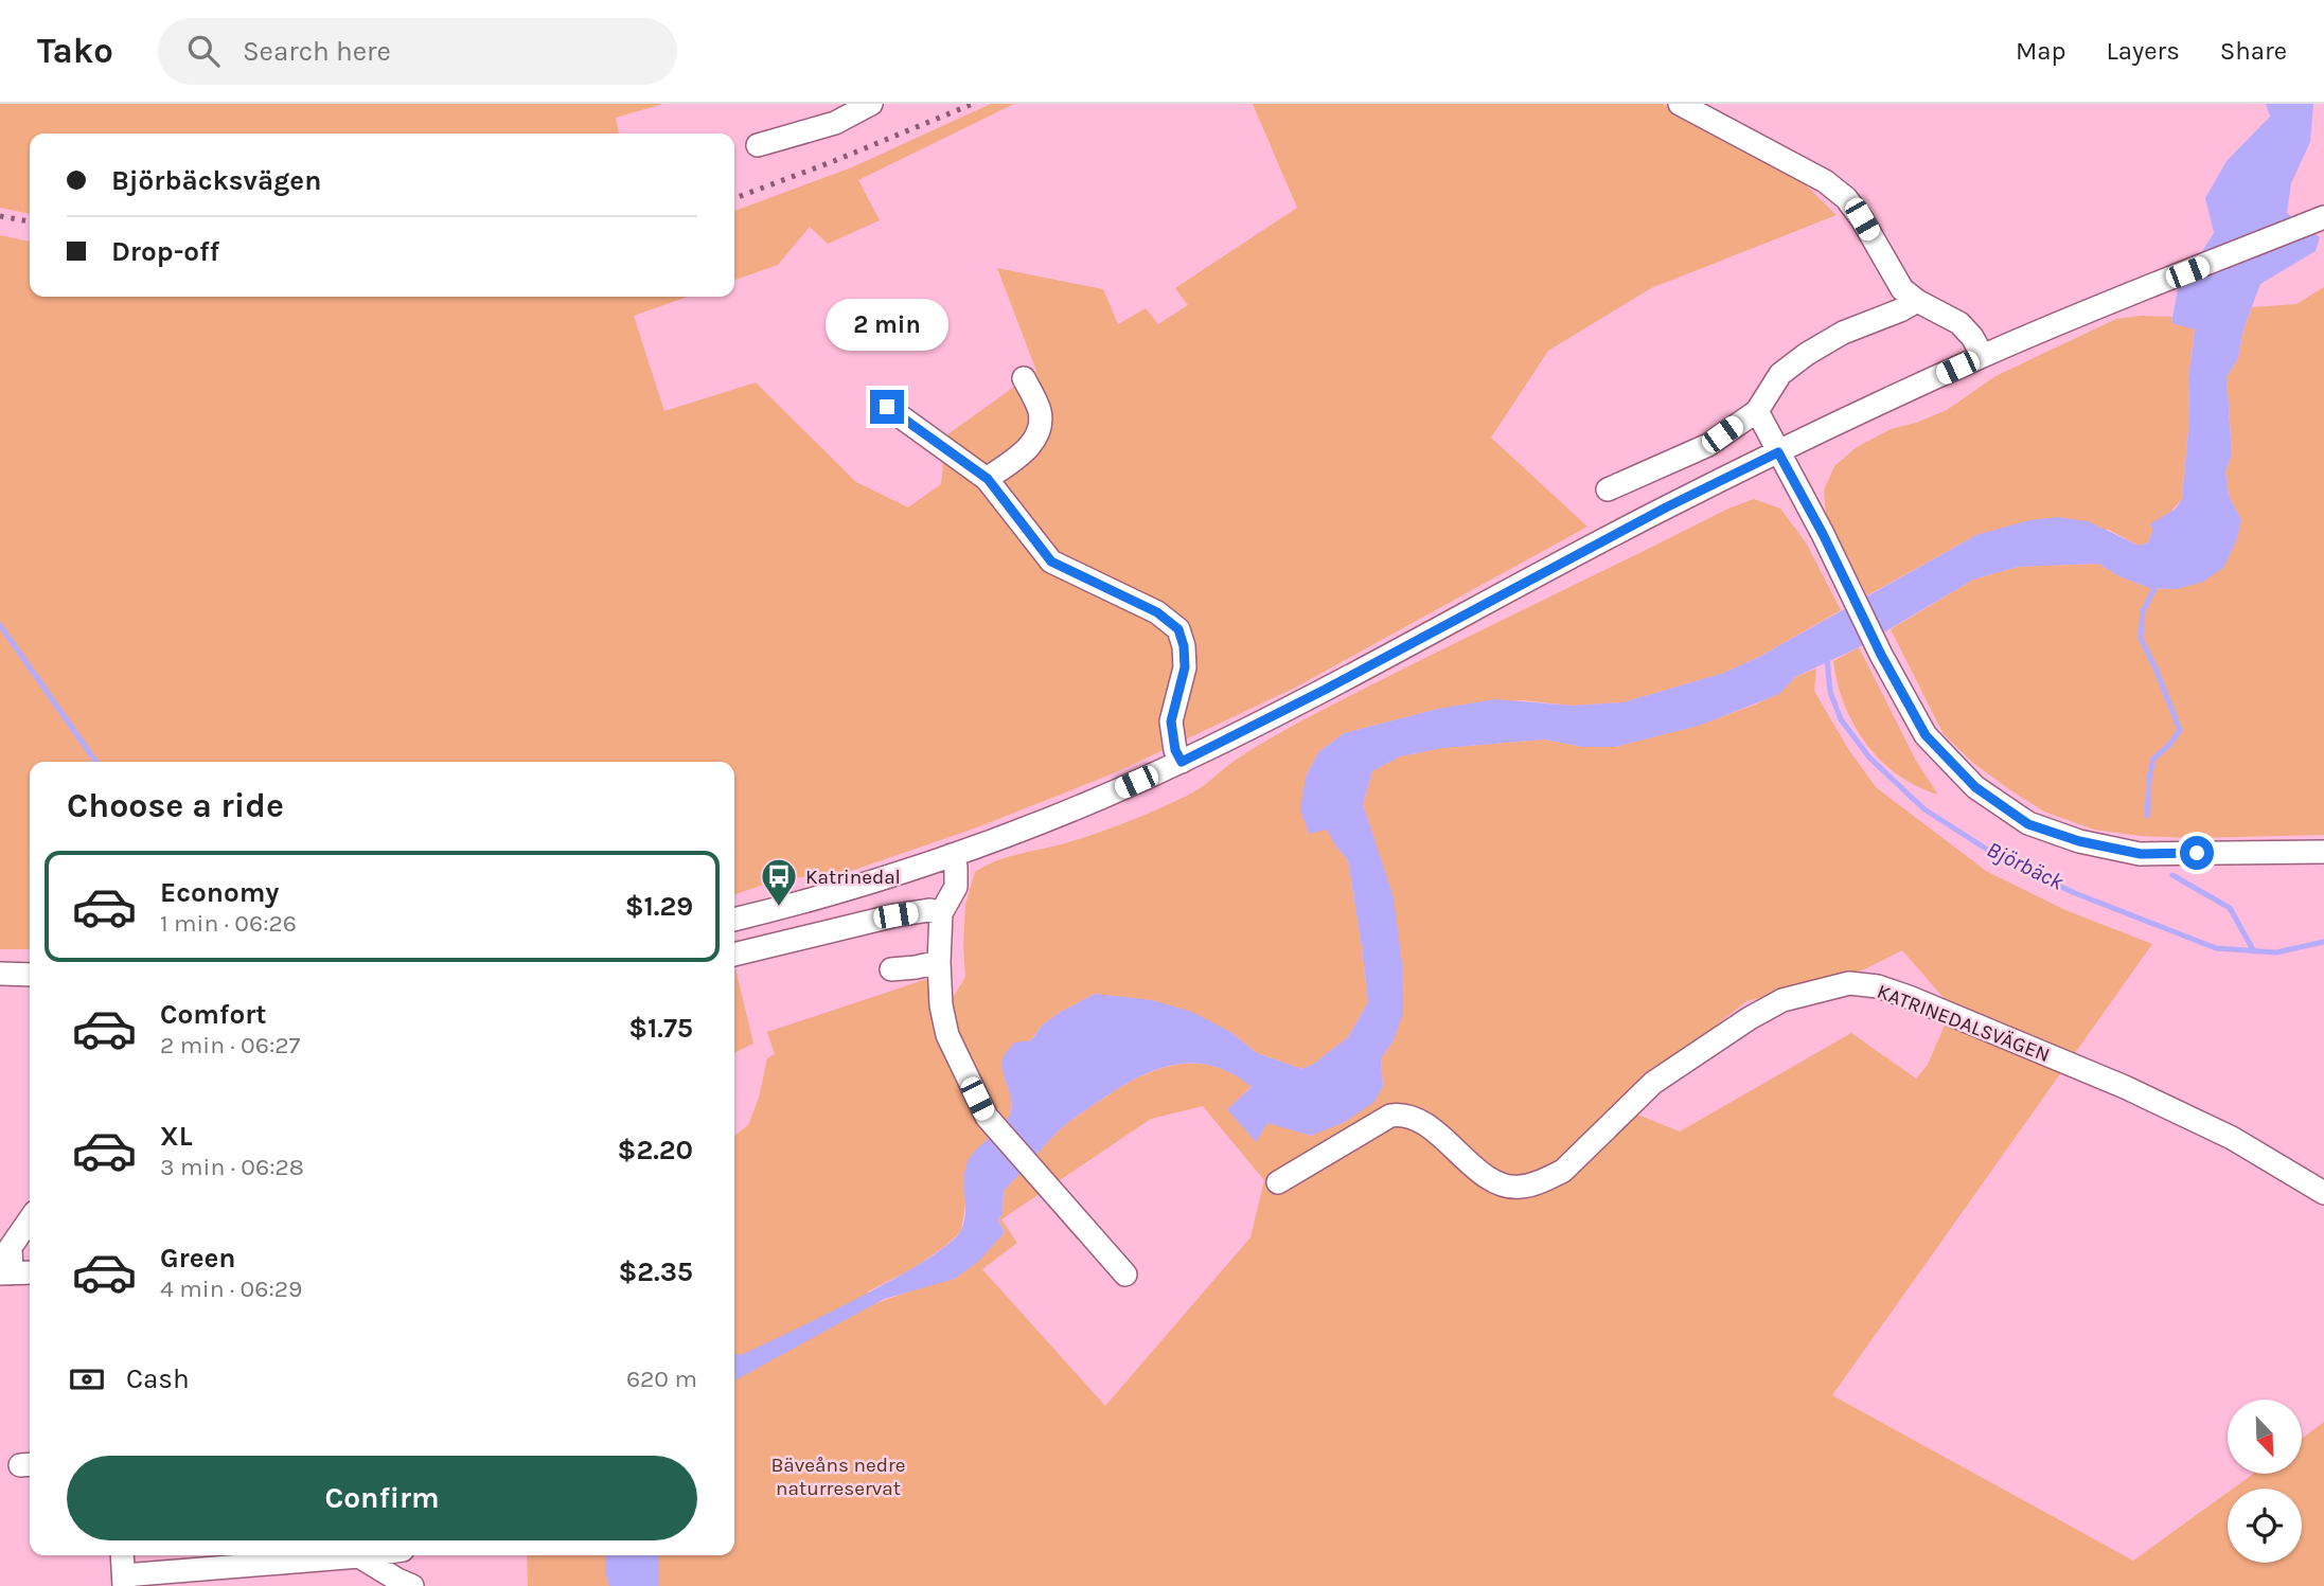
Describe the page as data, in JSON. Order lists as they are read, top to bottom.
{
  "streets": {
    "street": ["KATRINEDALSVÄGEN"]
  },
  "water": ["Björbäck"],
  "parks": ["Bäveåns nedre naturreservat"],
  "places": {
    "bus stop": ["Katrinedal"]
  },
  "north": "bottom right",
  "page": {
    "header": "Tako",
    "search": "Search here",
    "nav": ["Map", "Layers", "Share"],
    "banner": ["Björbäcksvägen", "Drop-off"],
    "bubble": "2 min",
    "heading": "Choose a ride",
    "list": [
      {
        "name": "Economy",
        "note": "1 min · 06:26",
        "value": "$1.29"
      },
      {
        "name": "Comfort",
        "note": "2 min · 06:27",
        "value": "$1.75"
      },
      {
        "name": "XL",
        "note": "3 min · 06:28",
        "value": "$2.20"
      },
      {
        "name": "Green",
        "note": "4 min · 06:29",
        "value": "$2.35"
      }
    ],
    "pay": ["Cash", "620 m"],
    "buttons": "Confirm"
  }
}
